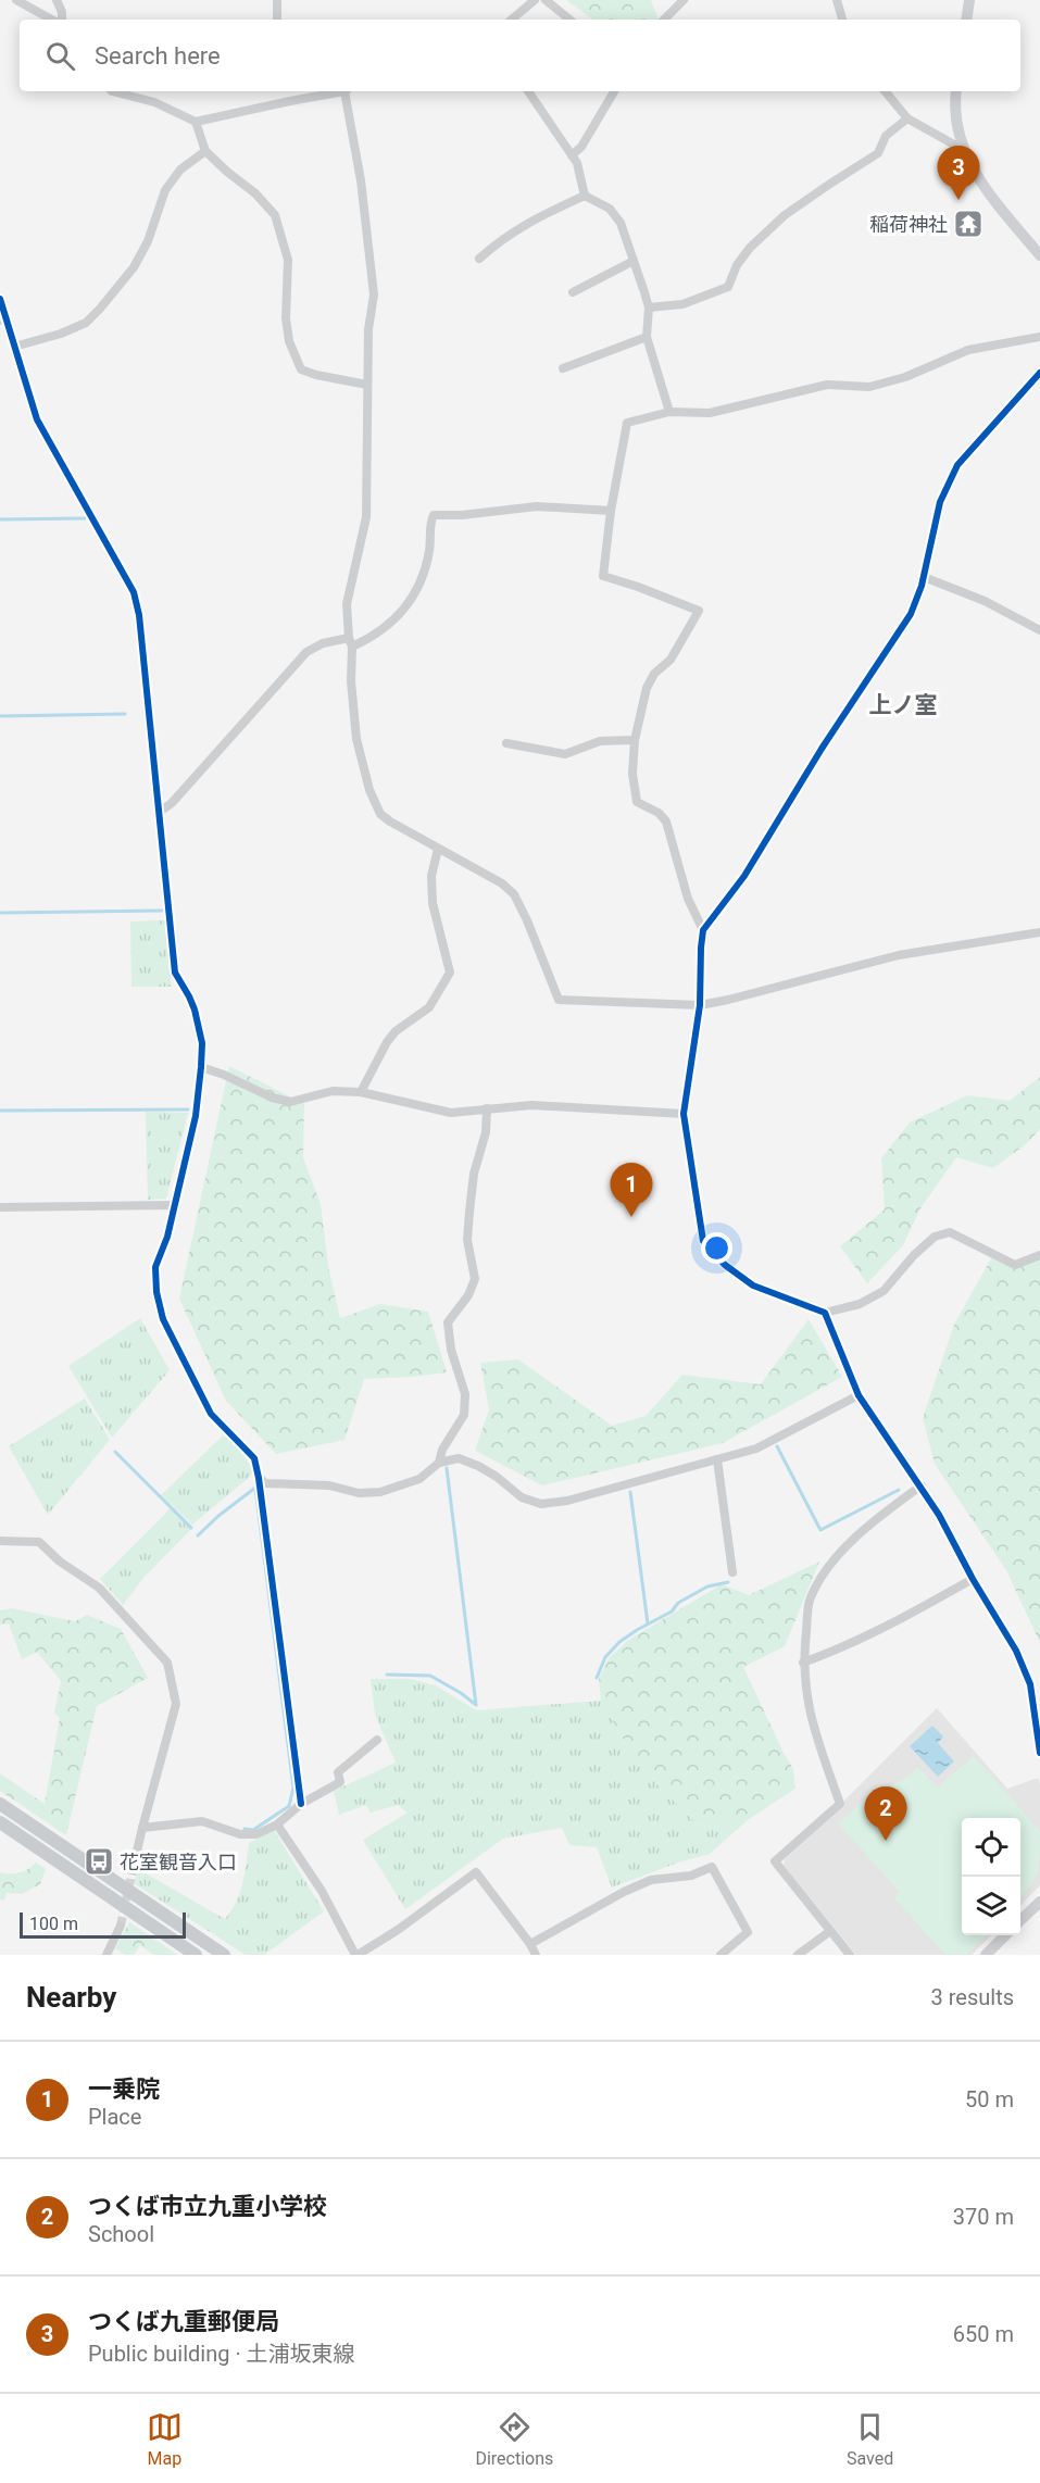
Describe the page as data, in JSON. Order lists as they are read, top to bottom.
{
  "districts": ["上ノ室"],
  "places": {
    "temple": ["稲荷神社"],
    "bus stop": ["花室観音入口"]
  },
  "scale_bar": "100 m",
  "page": {
    "search": "Search here",
    "pins": ["3", "1", "2"],
    "scale": "100 m",
    "heading": ["Nearby", "3 results"],
    "list": [
      {
        "mark": "1",
        "name": "一乗院",
        "note": "Place",
        "value": "50 m"
      },
      {
        "mark": "2",
        "name": "つくば市立九重小学校",
        "note": "School",
        "value": "370 m"
      },
      {
        "mark": "3",
        "name": "つくば九重郵便局",
        "note": "Public building · 土浦坂東線",
        "value": "650 m"
      }
    ],
    "nav": ["Map", "Directions", "Saved"]
  }
}
